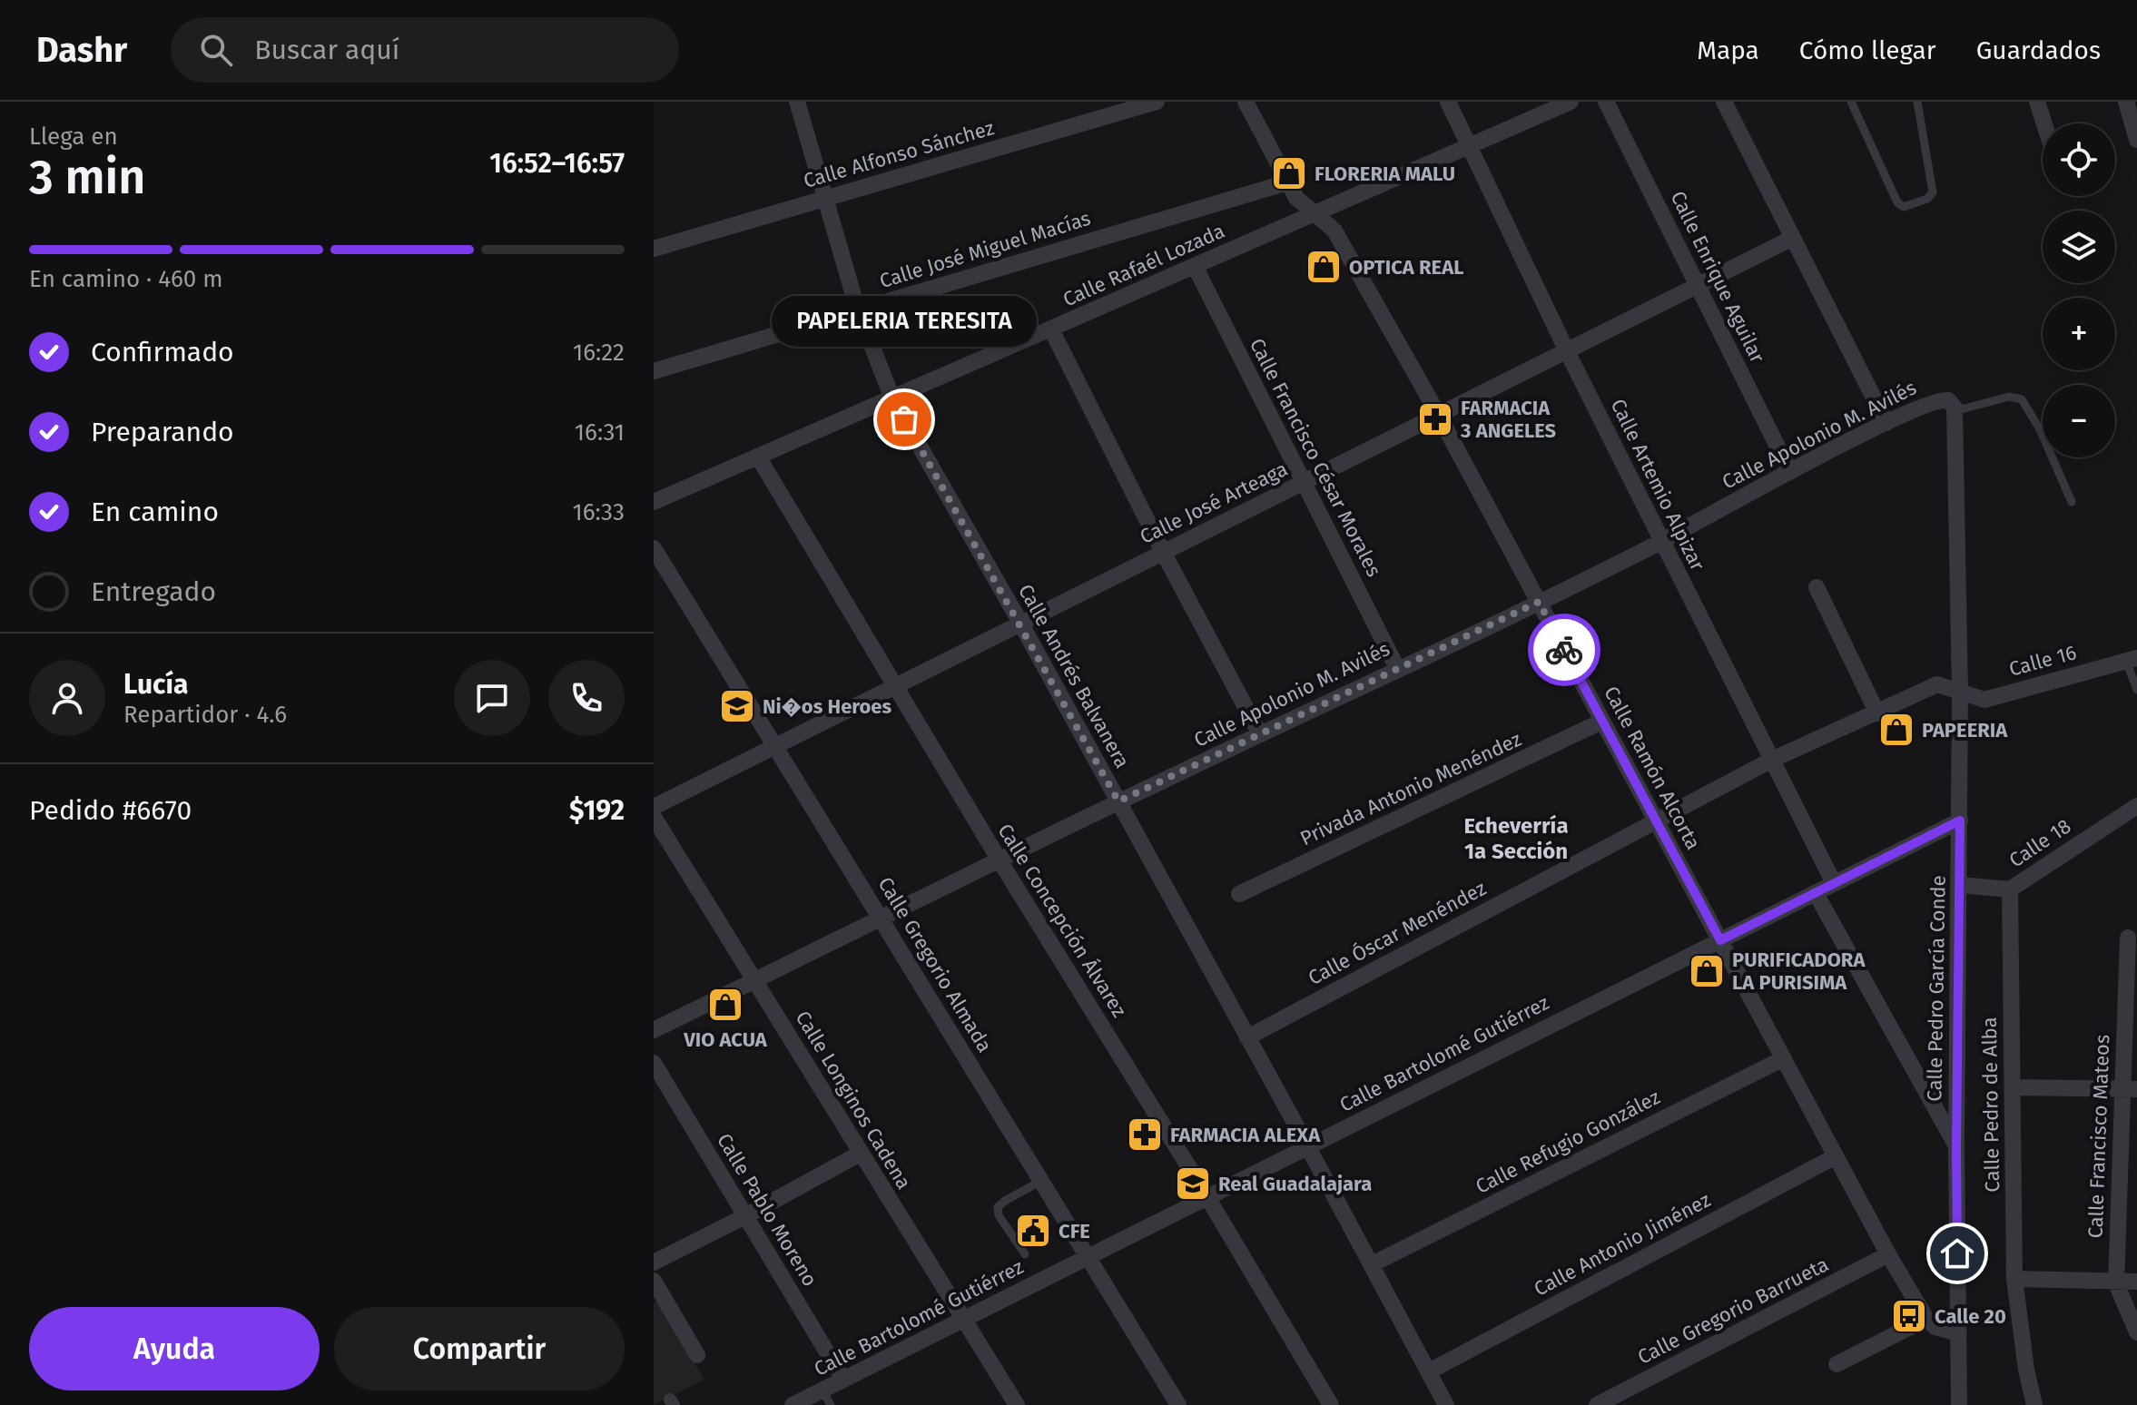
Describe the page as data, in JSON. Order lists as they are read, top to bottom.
{
  "streets": {
    "street": [
      "Calle Alfonso Sánchez",
      "Calle José Miguel Macías",
      "Calle Rafaél Lozada",
      "Calle Enrique Aguilar",
      "Calle Apolonio M. Avilés",
      "Calle Francisco César Morales",
      "Calle Artemio Alpizar",
      "Calle José Arteaga",
      "Calle 16",
      "Calle Andrés Balvanera",
      "Calle Ramón Alcorta",
      "Privada Antonio Menéndez",
      "Calle 18",
      "Calle Concepción Álvarez",
      "Calle Óscar Menéndez",
      "Calle Gregorio Almada",
      "Calle Pedro García Conde",
      "Calle Bartolomé Gutiérrez",
      "Calle Longinos Cadena",
      "Calle Pedro de Alba",
      "Calle Francisco Mateos",
      "Calle Refugio González",
      "Calle Pablo Moreno",
      "Calle Antonio Jiménez",
      "Calle Gregorio Barrueta"
    ]
  },
  "crossings": [
    ["Calle Alfonso Sánchez", "Calle Andrés Balvanera"],
    ["Calle José Miguel Macías", "Calle Andrés Balvanera"],
    ["Calle José Miguel Macías", "Calle Ramón Alcorta"],
    ["Calle Rafaél Lozada", "Calle Francisco César Morales"],
    ["Calle Rafaél Lozada", "Calle Artemio Alpizar"],
    ["Calle Rafaél Lozada", "Calle Andrés Balvanera"],
    ["Calle Rafaél Lozada", "Calle Ramón Alcorta"],
    ["Calle Rafaél Lozada", "Calle Concepción Álvarez"],
    ["Calle Enrique Aguilar", "Calle Apolonio M. Avilés"],
    ["Calle Enrique Aguilar", "Calle José Arteaga"],
    ["Calle Apolonio M. Avilés", "Calle Francisco César Morales"],
    ["Calle Apolonio M. Avilés", "Calle Artemio Alpizar"],
    ["Calle Apolonio M. Avilés", "Calle Andrés Balvanera"],
    ["Calle Apolonio M. Avilés", "Calle Ramón Alcorta"],
    ["Calle Apolonio M. Avilés", "Calle Concepción Álvarez"],
    ["Calle Apolonio M. Avilés", "Calle Gregorio Almada"],
    ["Calle Apolonio M. Avilés", "Calle Pedro García Conde"],
    ["Calle Apolonio M. Avilés", "Calle Longinos Cadena"],
    ["Calle Francisco César Morales", "Calle José Arteaga"],
    ["Calle Artemio Alpizar", "Calle José Arteaga"],
    ["Calle Artemio Alpizar", "Calle Óscar Menéndez"],
    ["Calle Artemio Alpizar", "Calle Bartolomé Gutiérrez"],
    ["Calle José Arteaga", "Calle Andrés Balvanera"],
    ["Calle José Arteaga", "Calle Ramón Alcorta"],
    ["Calle José Arteaga", "Calle Concepción Álvarez"],
    ["Calle José Arteaga", "Calle Gregorio Almada"],
    ["Calle 16", "Calle Óscar Menéndez"],
    ["Calle 16", "Calle Pedro García Conde"],
    ["Calle Andrés Balvanera", "Calle Óscar Menéndez"],
    ["Calle Andrés Balvanera", "Calle Bartolomé Gutiérrez"],
    ["Calle Andrés Balvanera", "Calle Refugio González"],
    ["Calle Andrés Balvanera", "Calle Antonio Jiménez"],
    ["Calle Ramón Alcorta", "Privada Antonio Menéndez"],
    ["Calle Ramón Alcorta", "Calle Óscar Menéndez"],
    ["Calle Ramón Alcorta", "Calle Bartolomé Gutiérrez"],
    ["Calle Ramón Alcorta", "Calle Refugio González"],
    ["Calle Ramón Alcorta", "Calle Antonio Jiménez"],
    ["Calle Ramón Alcorta", "Calle Gregorio Barrueta"],
    ["Calle 18", "Calle Pedro García Conde"],
    ["Calle 18", "Calle Pedro de Alba"],
    ["Calle Concepción Álvarez", "Calle Bartolomé Gutiérrez"],
    ["Calle Óscar Menéndez", "Calle Pedro García Conde"],
    ["Calle Gregorio Almada", "Calle Bartolomé Gutiérrez"],
    ["Calle Pedro García Conde", "Calle Bartolomé Gutiérrez"],
    ["Calle Bartolomé Gutiérrez", "Calle Longinos Cadena"],
    ["Calle Bartolomé Gutiérrez", "Calle Pablo Moreno"]
  ],
  "districts": ["Echeverría 1a Sección"],
  "places": {
    "shop": [
      "FLORERIA MALU",
      "OPTICA REAL",
      "PAPEERIA",
      "PURIFICADORA LA PURISIMA",
      "VIO ACUA"
    ],
    "other": ["PAPELERIA TERESITA"],
    "pharmacy": ["FARMACIA 3 ANGELES", "FARMACIA ALEXA"],
    "school or university": ["Ni�os Heroes", "Real Guadalajara"],
    "public building": ["CFE"],
    "bus stop": ["Calle 20"]
  },
  "page": {
    "header": "Dashr",
    "search": "Buscar aquí",
    "nav": ["Mapa", "Cómo llegar", "Guardados"],
    "heading": ["3 min", "Llega en", "16:52–16:57"],
    "panel": [
      "Lucía",
      "Repartidor · 4.6",
      "Pedido #6670",
      "$192"
    ],
    "map_buttons": ["+", "−"],
    "bar": "En camino · 460 m",
    "bubble": "PAPELERIA TERESITA",
    "list": [
      ["Confirmado", "16:22"],
      ["Preparando", "16:31"],
      ["En camino", "16:33"],
      "Entregado"
    ],
    "buttons": ["Ayuda", "Compartir"]
  }
}
